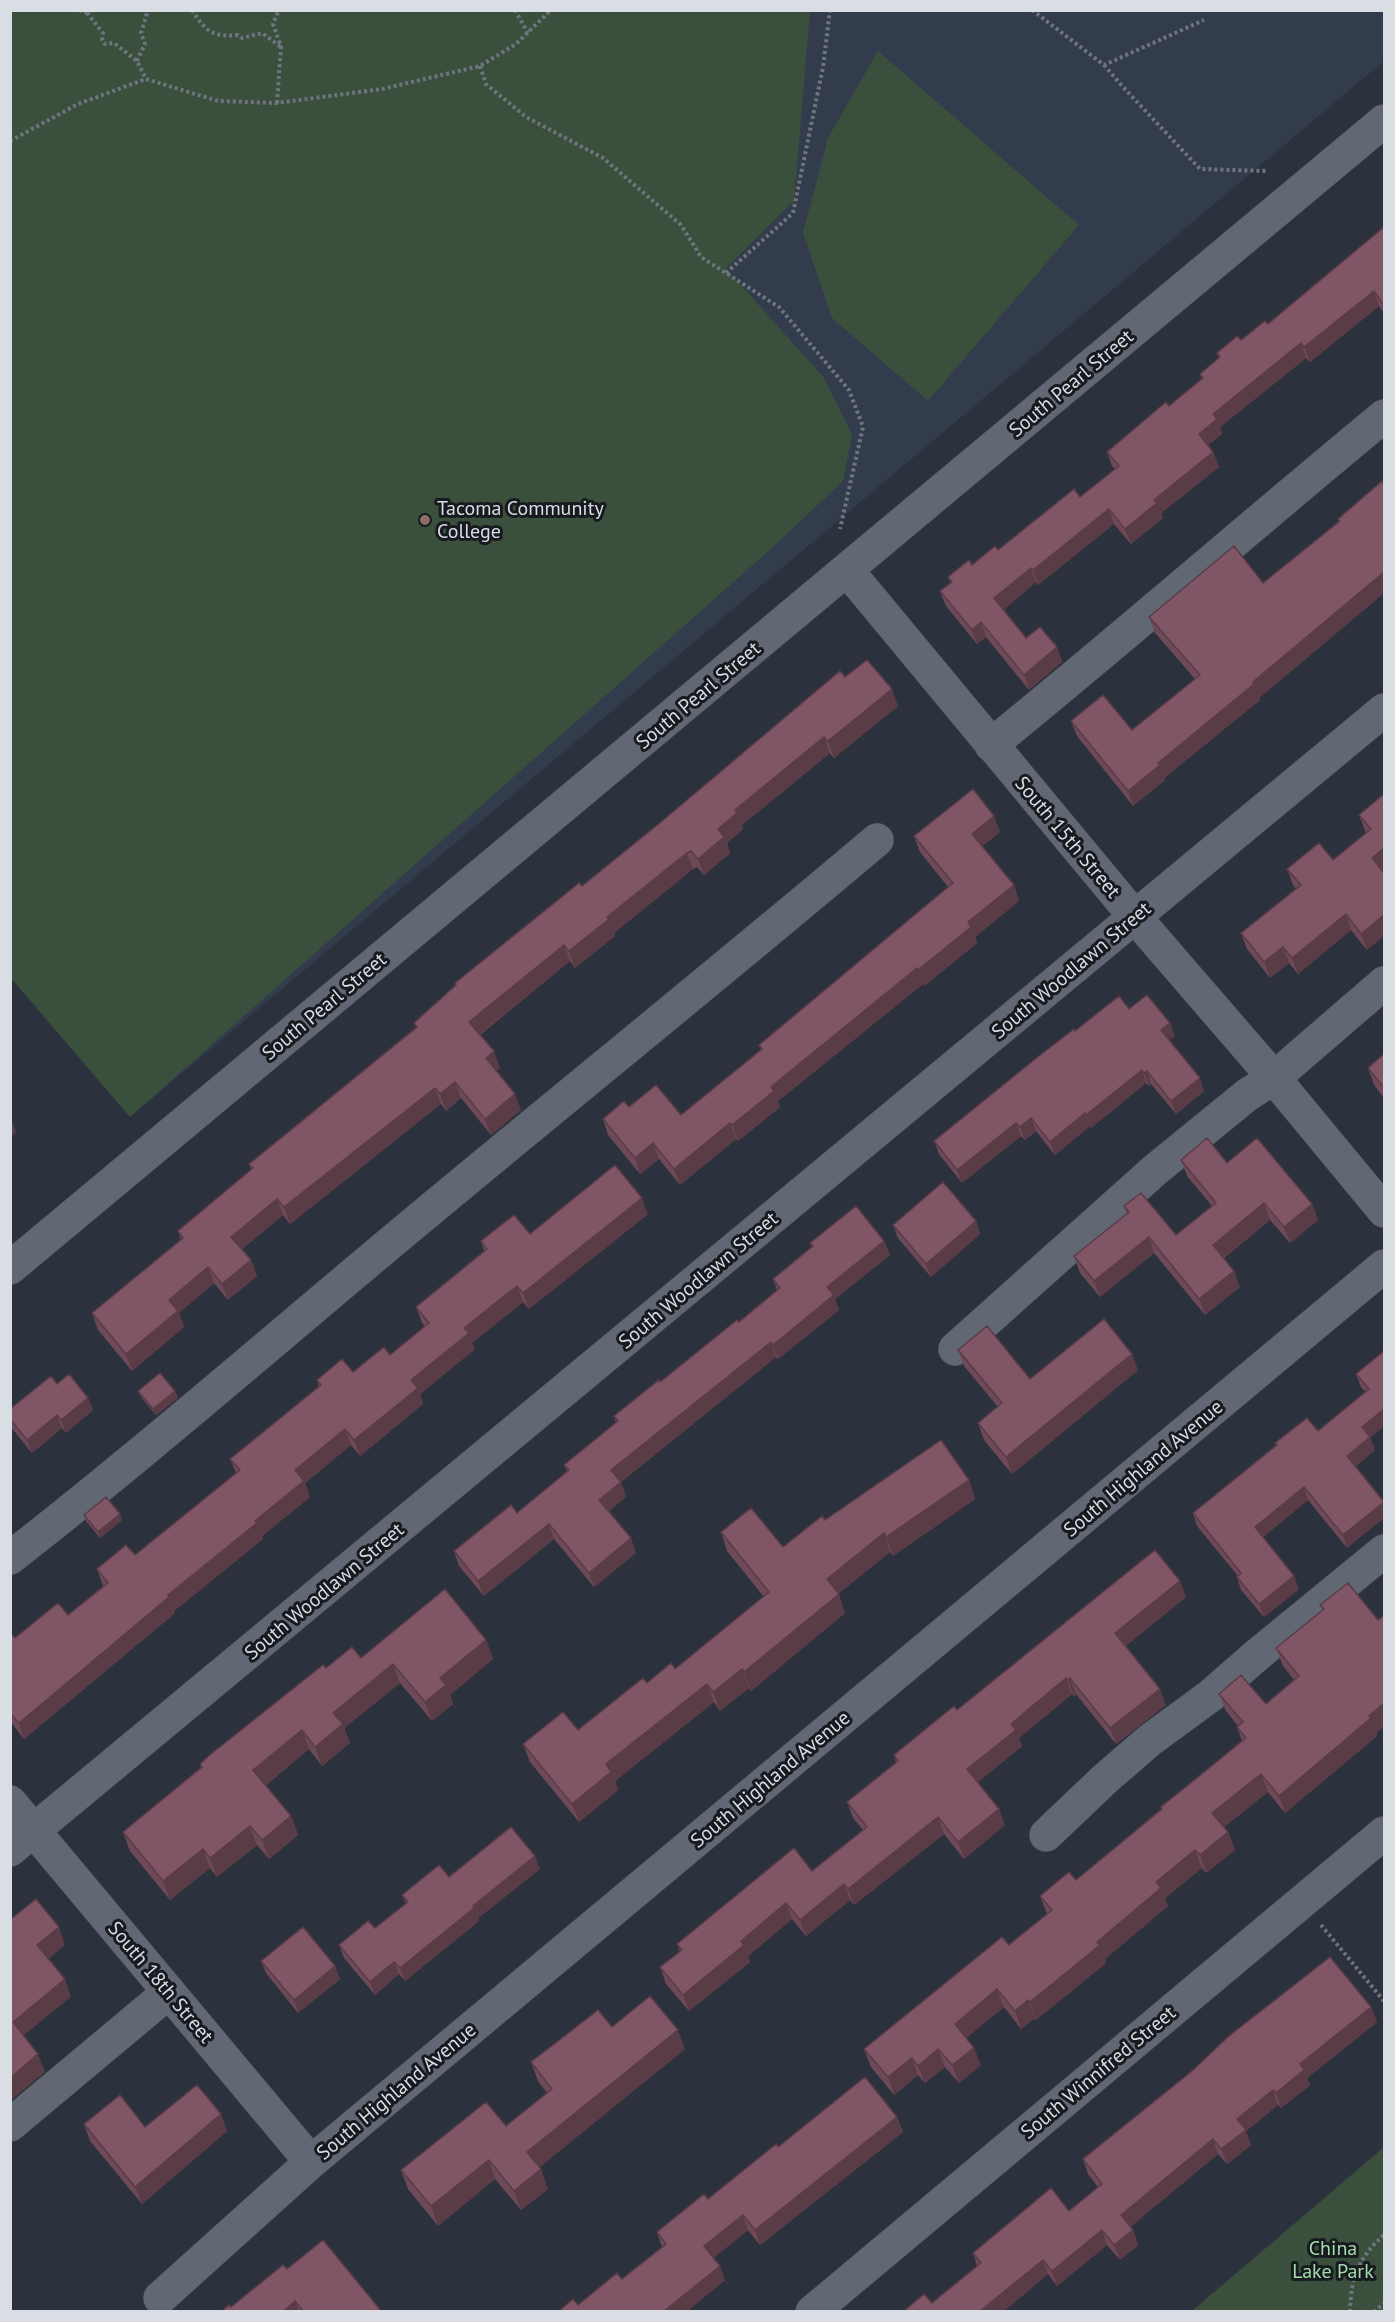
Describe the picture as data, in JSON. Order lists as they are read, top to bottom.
{
  "streets": {
    "street": [
      "South Pearl Street",
      "South 15th Street",
      "South Woodlawn Street",
      "South Highland Avenue",
      "South 18th Street",
      "South Winnifred Street"
    ]
  },
  "crossings": [
    ["South Pearl Street", "South 15th Street"],
    ["South 15th Street", "South Woodlawn Street"],
    ["South Woodlawn Street", "South 18th Street"],
    ["South Highland Avenue", "South 18th Street"]
  ],
  "parks": ["China Lake Park"],
  "places": ["Tacoma Community College"]
}
